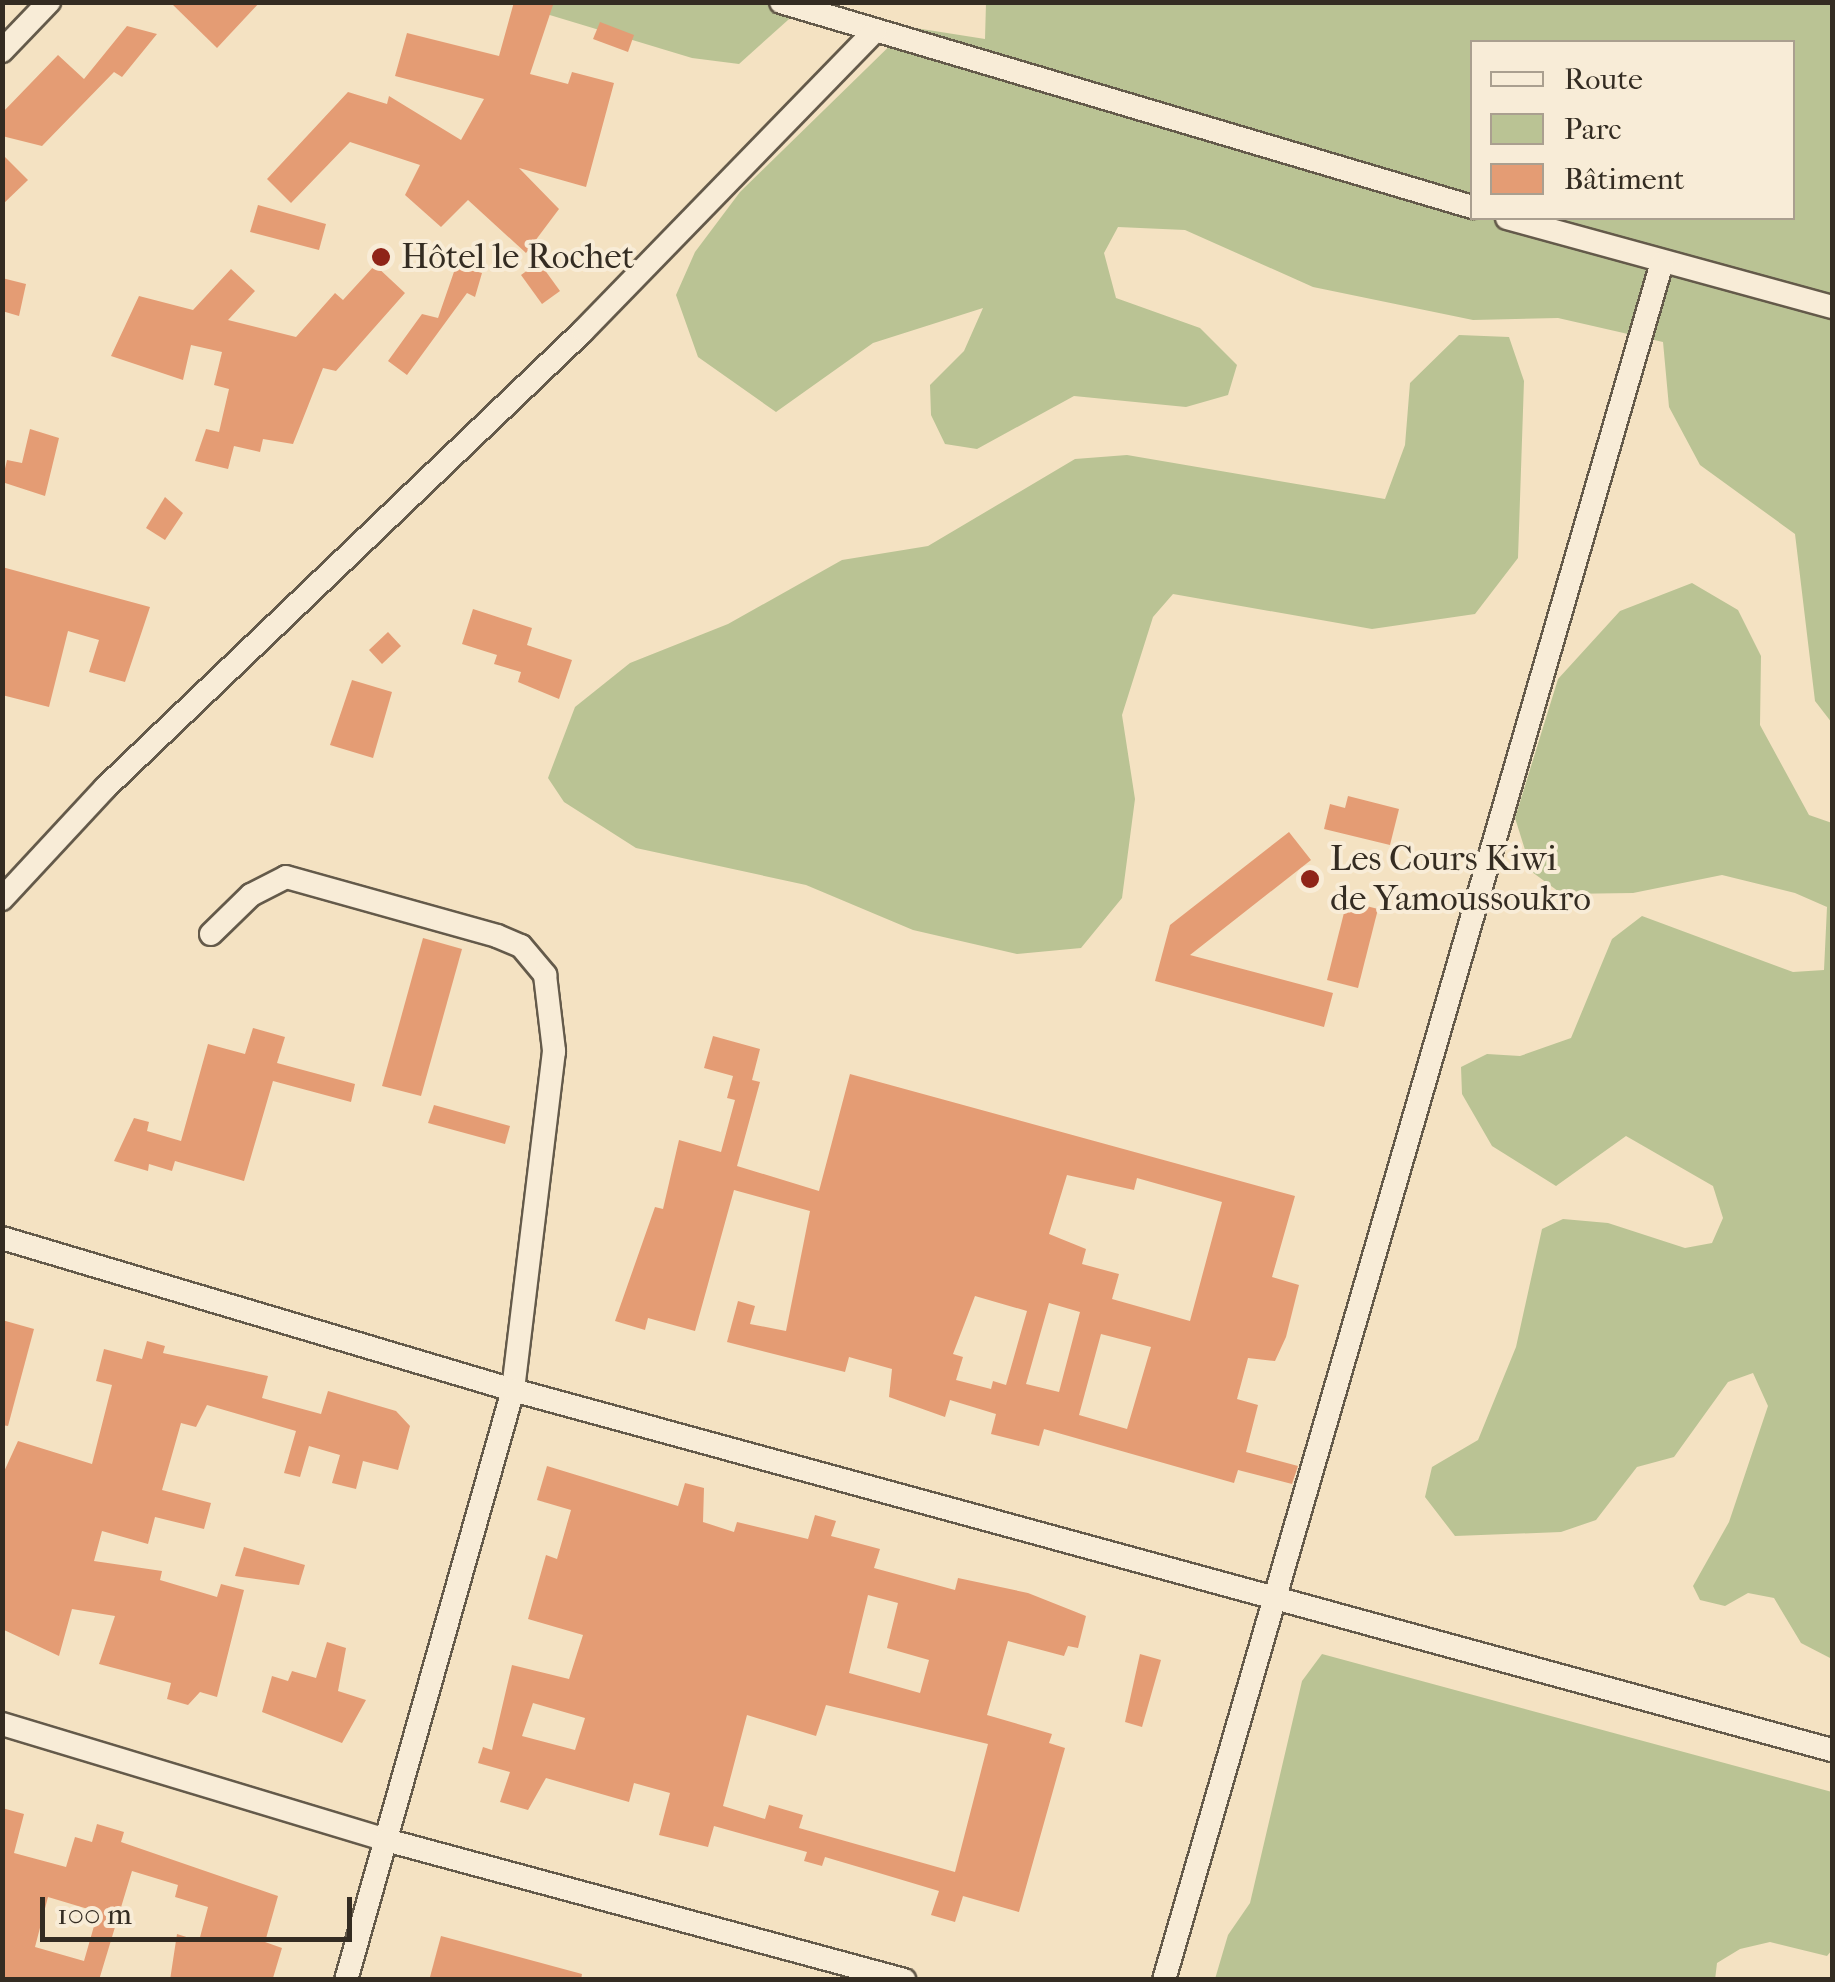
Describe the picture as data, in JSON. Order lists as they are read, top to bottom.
{
  "places": ["Hôtel le Rochet", "Les Cours Kiwi de Yamoussoukro"],
  "legend": ["Route", "Parc", "Bâtiment"],
  "scale_bar": "100 m"
}
